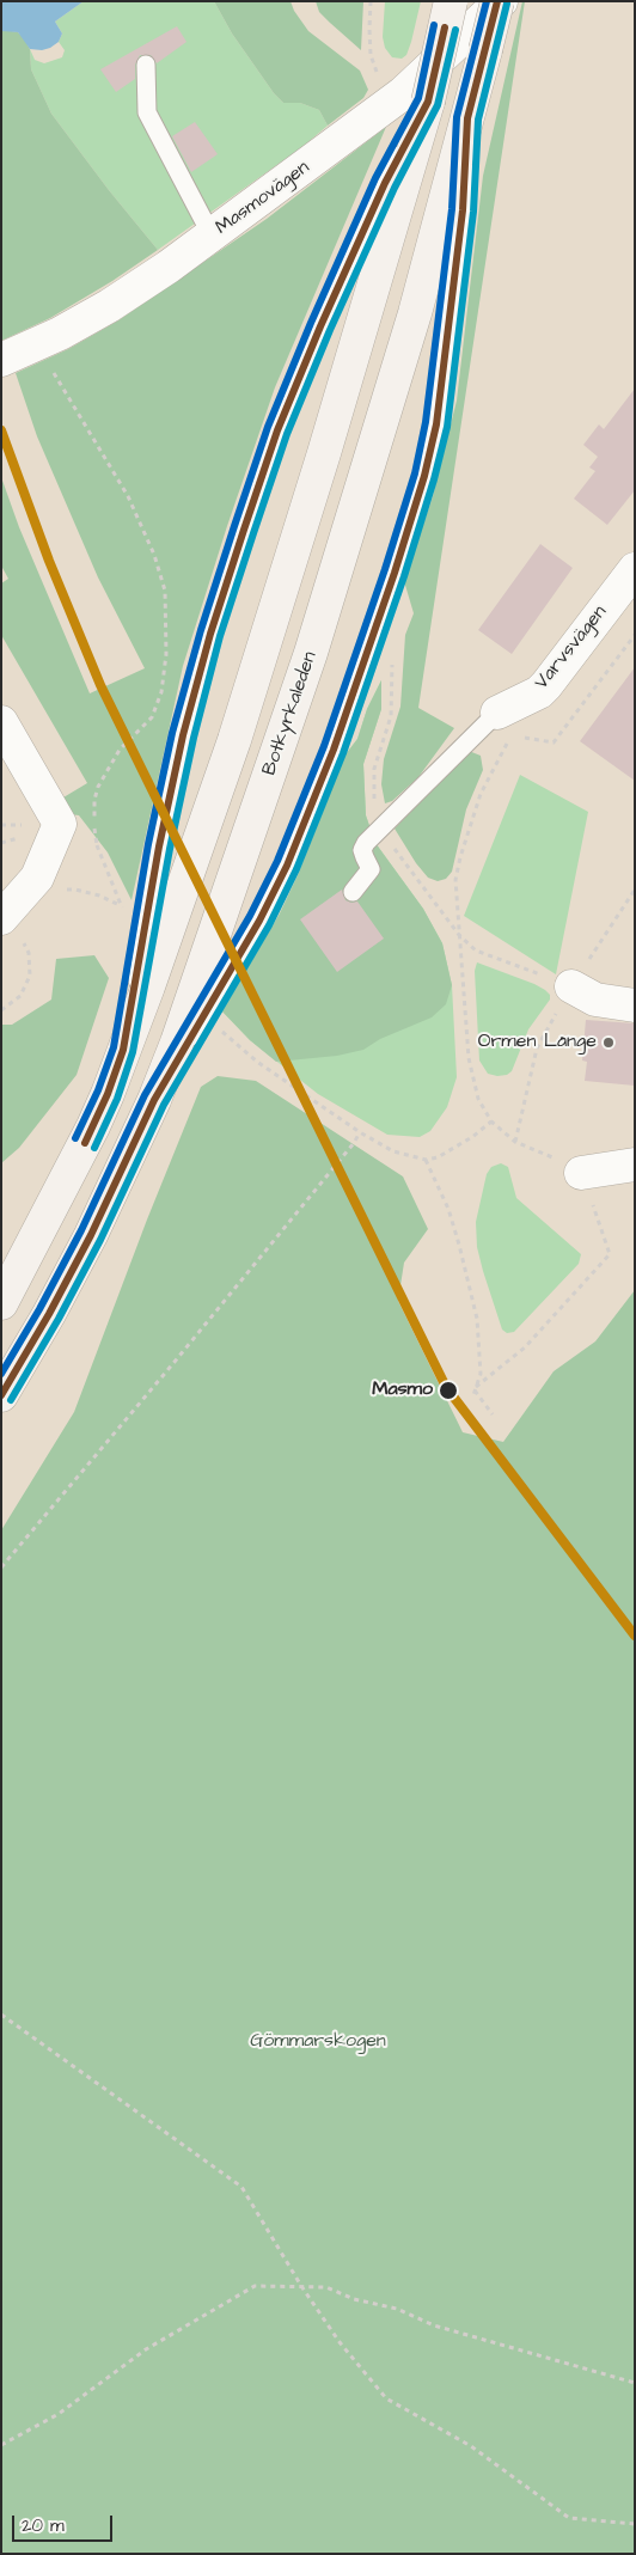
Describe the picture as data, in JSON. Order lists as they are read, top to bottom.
{
  "streets": {
    "main road": ["Botkyrkaleden"],
    "street": ["Masmovägen", "Varvsvägen"]
  },
  "crossings": [
    ["Masmovägen", "Botkyrkaleden"]
  ],
  "parks": ["Gömmarskogen"],
  "places": ["Ormen Långe", "Masmo"],
  "scale_bar": "20 m"
}
